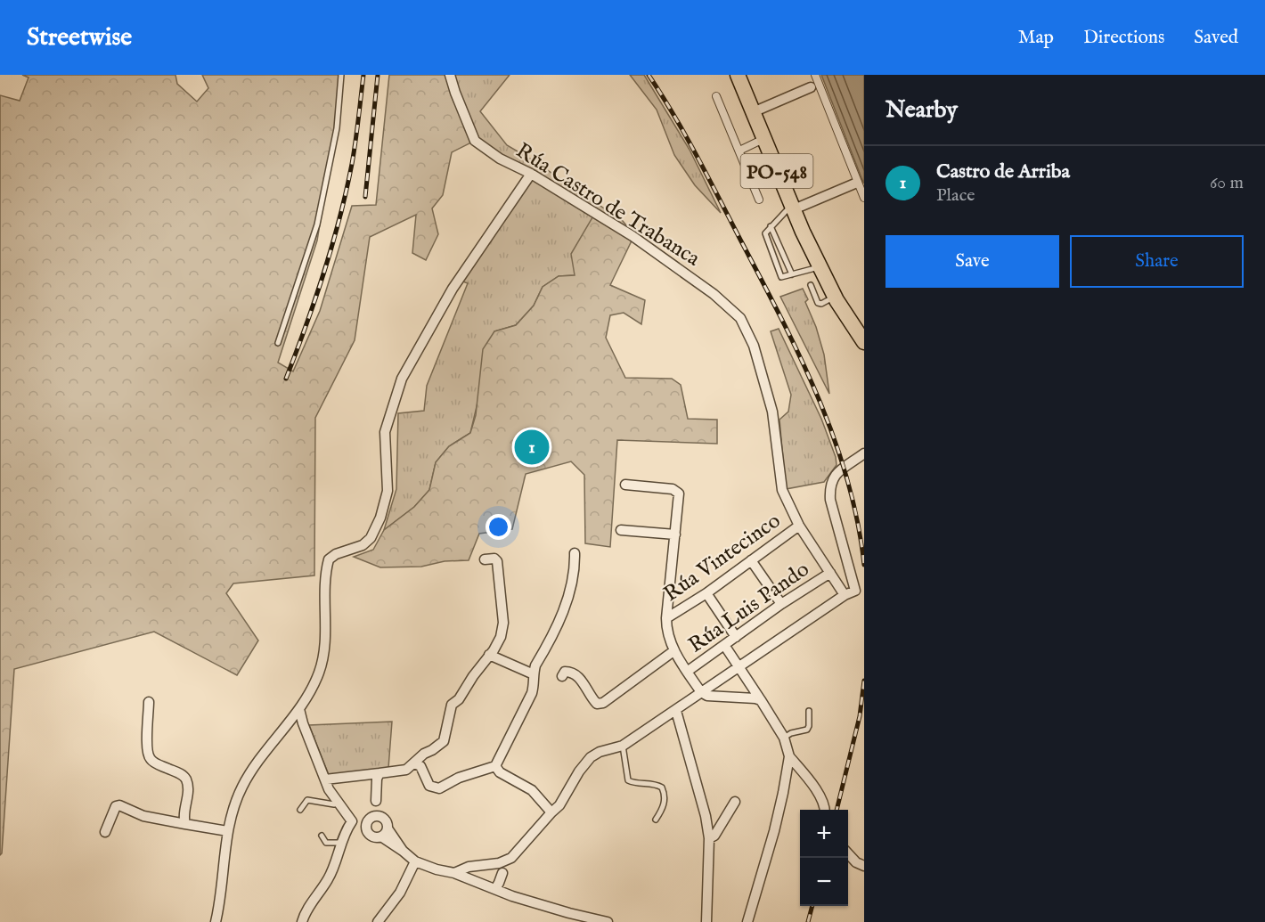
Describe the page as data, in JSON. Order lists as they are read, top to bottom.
{
  "streets": {
    "main road": ["PO-548"],
    "street": ["Rúa Castro de Trabanca", "Rúa Vintecinco", "Rúa Luis Pando"]
  },
  "crossings": [
    ["Rúa Castro de Trabanca", "Rúa Vintecinco"],
    ["Rúa Castro de Trabanca", "Rúa Luis Pando"]
  ],
  "page": {
    "header": "Streetwise",
    "nav": ["Map", "Directions", "Saved"],
    "heading": "Nearby",
    "list": [
      {
        "mark": "1",
        "name": "Castro de Arriba",
        "note": "Place",
        "value": "60 m"
      }
    ],
    "buttons": ["Save", "Share"],
    "pins": "1",
    "map_buttons": ["+", "−"]
  }
}
